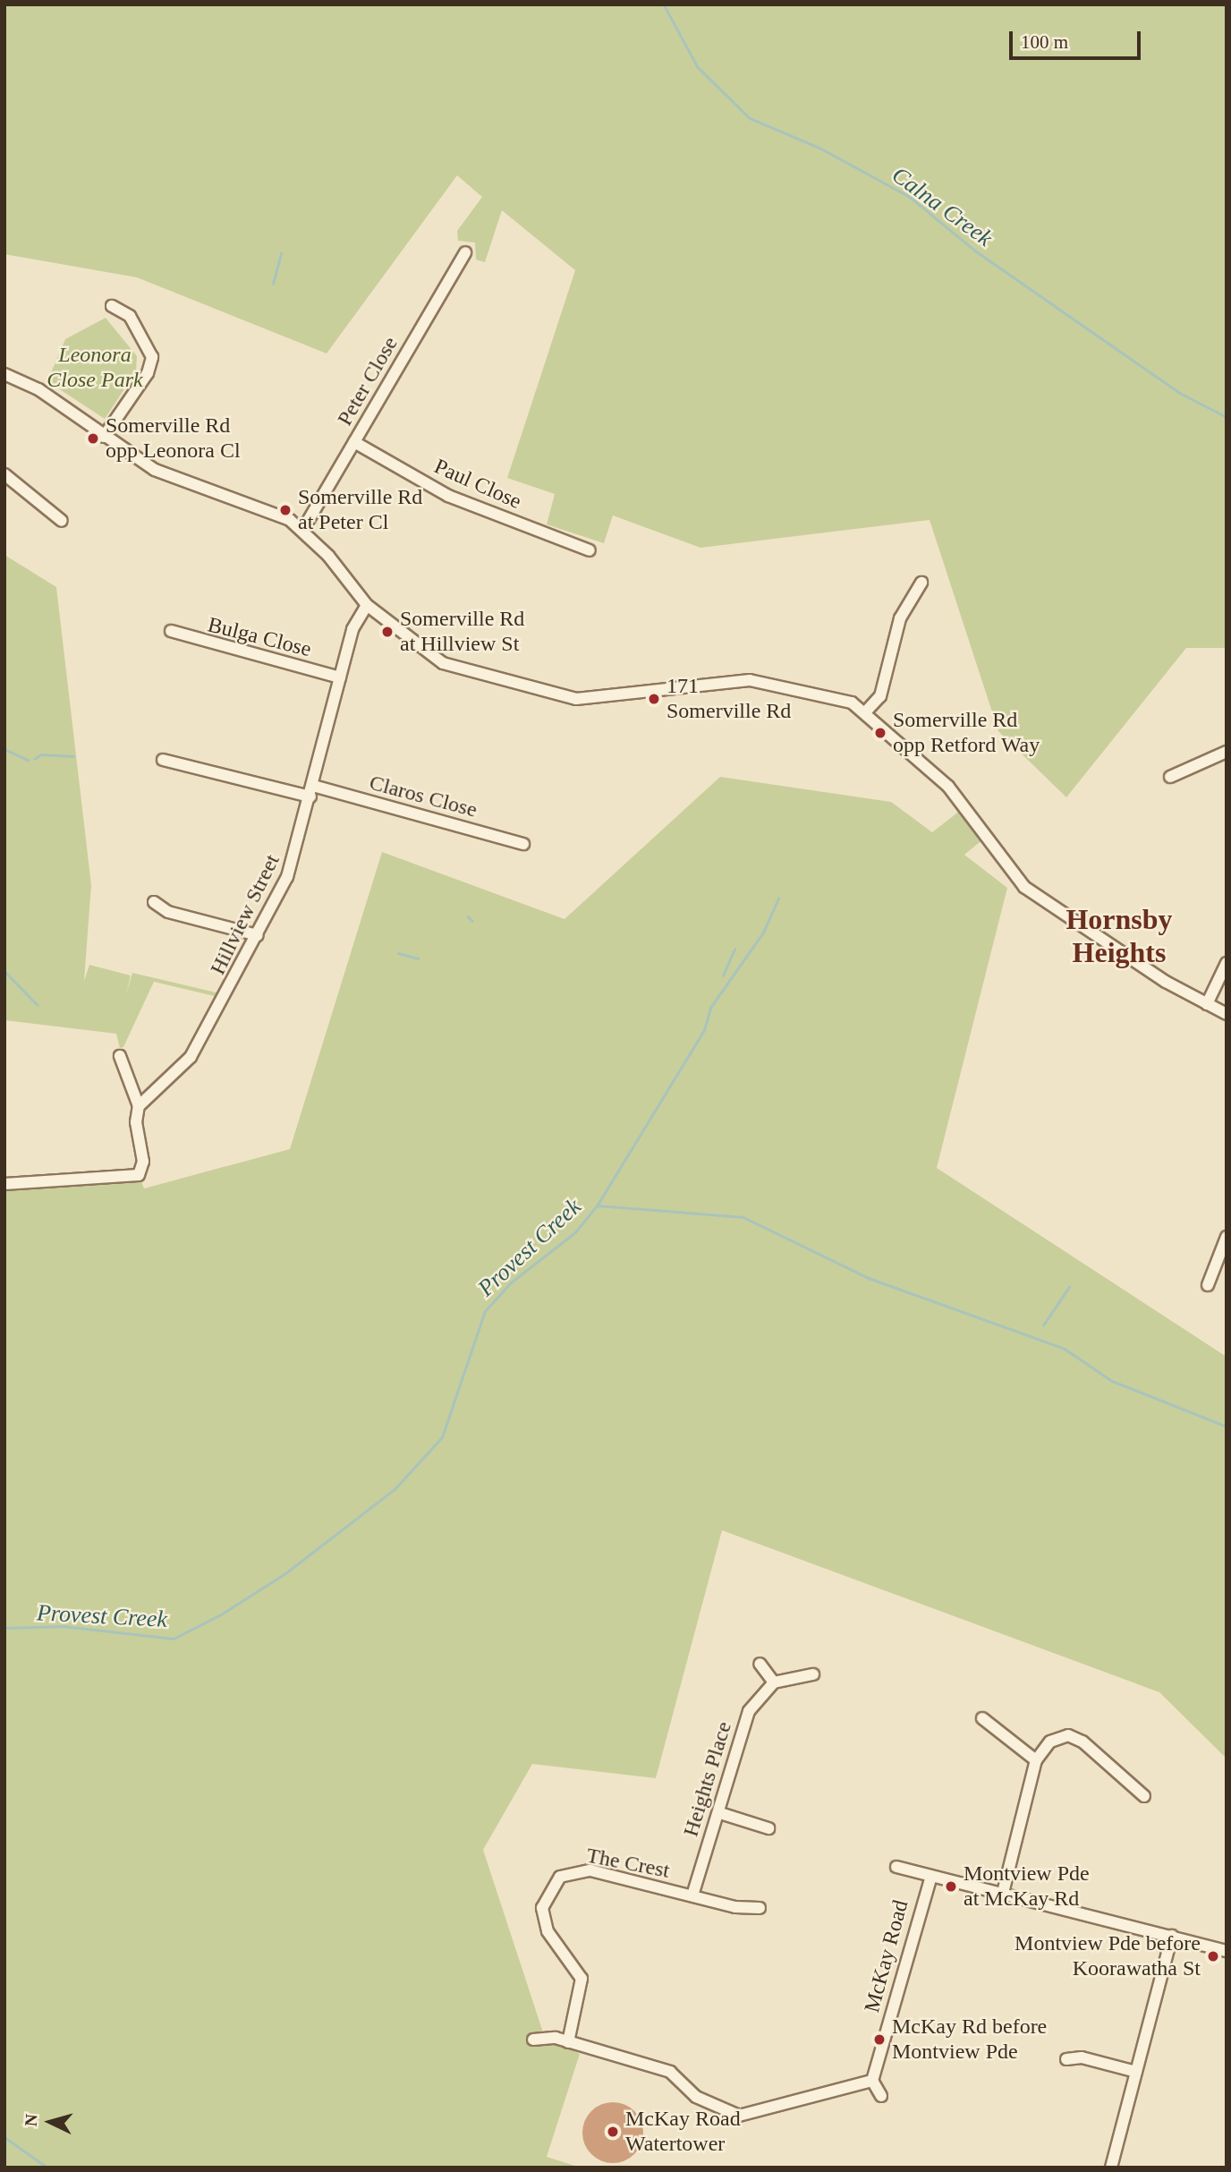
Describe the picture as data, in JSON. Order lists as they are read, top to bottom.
{
  "streets": {
    "street": [
      "Peter Close",
      "Paul Close",
      "Bulga Close",
      "Claros Close",
      "Hillview Street",
      "Heights Place",
      "The Crest",
      "McKay Road"
    ]
  },
  "crossings": [
    ["Peter Close", "Paul Close"],
    ["Bulga Close", "Hillview Street"],
    ["Claros Close", "Hillview Street"],
    ["Heights Place", "The Crest"]
  ],
  "districts": ["Hornsby Heights"],
  "water": ["Calna Creek", "Provest Creek"],
  "parks": ["Leonora Close Park"],
  "places": [
    "Somerville Rd opp Leonora Cl",
    "Somerville Rd at Peter Cl",
    "Somerville Rd at Hillview St",
    "171 Somerville Rd",
    "Somerville Rd opp Retford Way",
    "Montview Pde at McKay Rd",
    "Montview Pde before Koorawatha St",
    "McKay Rd before Montview Pde",
    "McKay Road Watertower"
  ],
  "scale_bar": "100 m",
  "north": "left"
}
